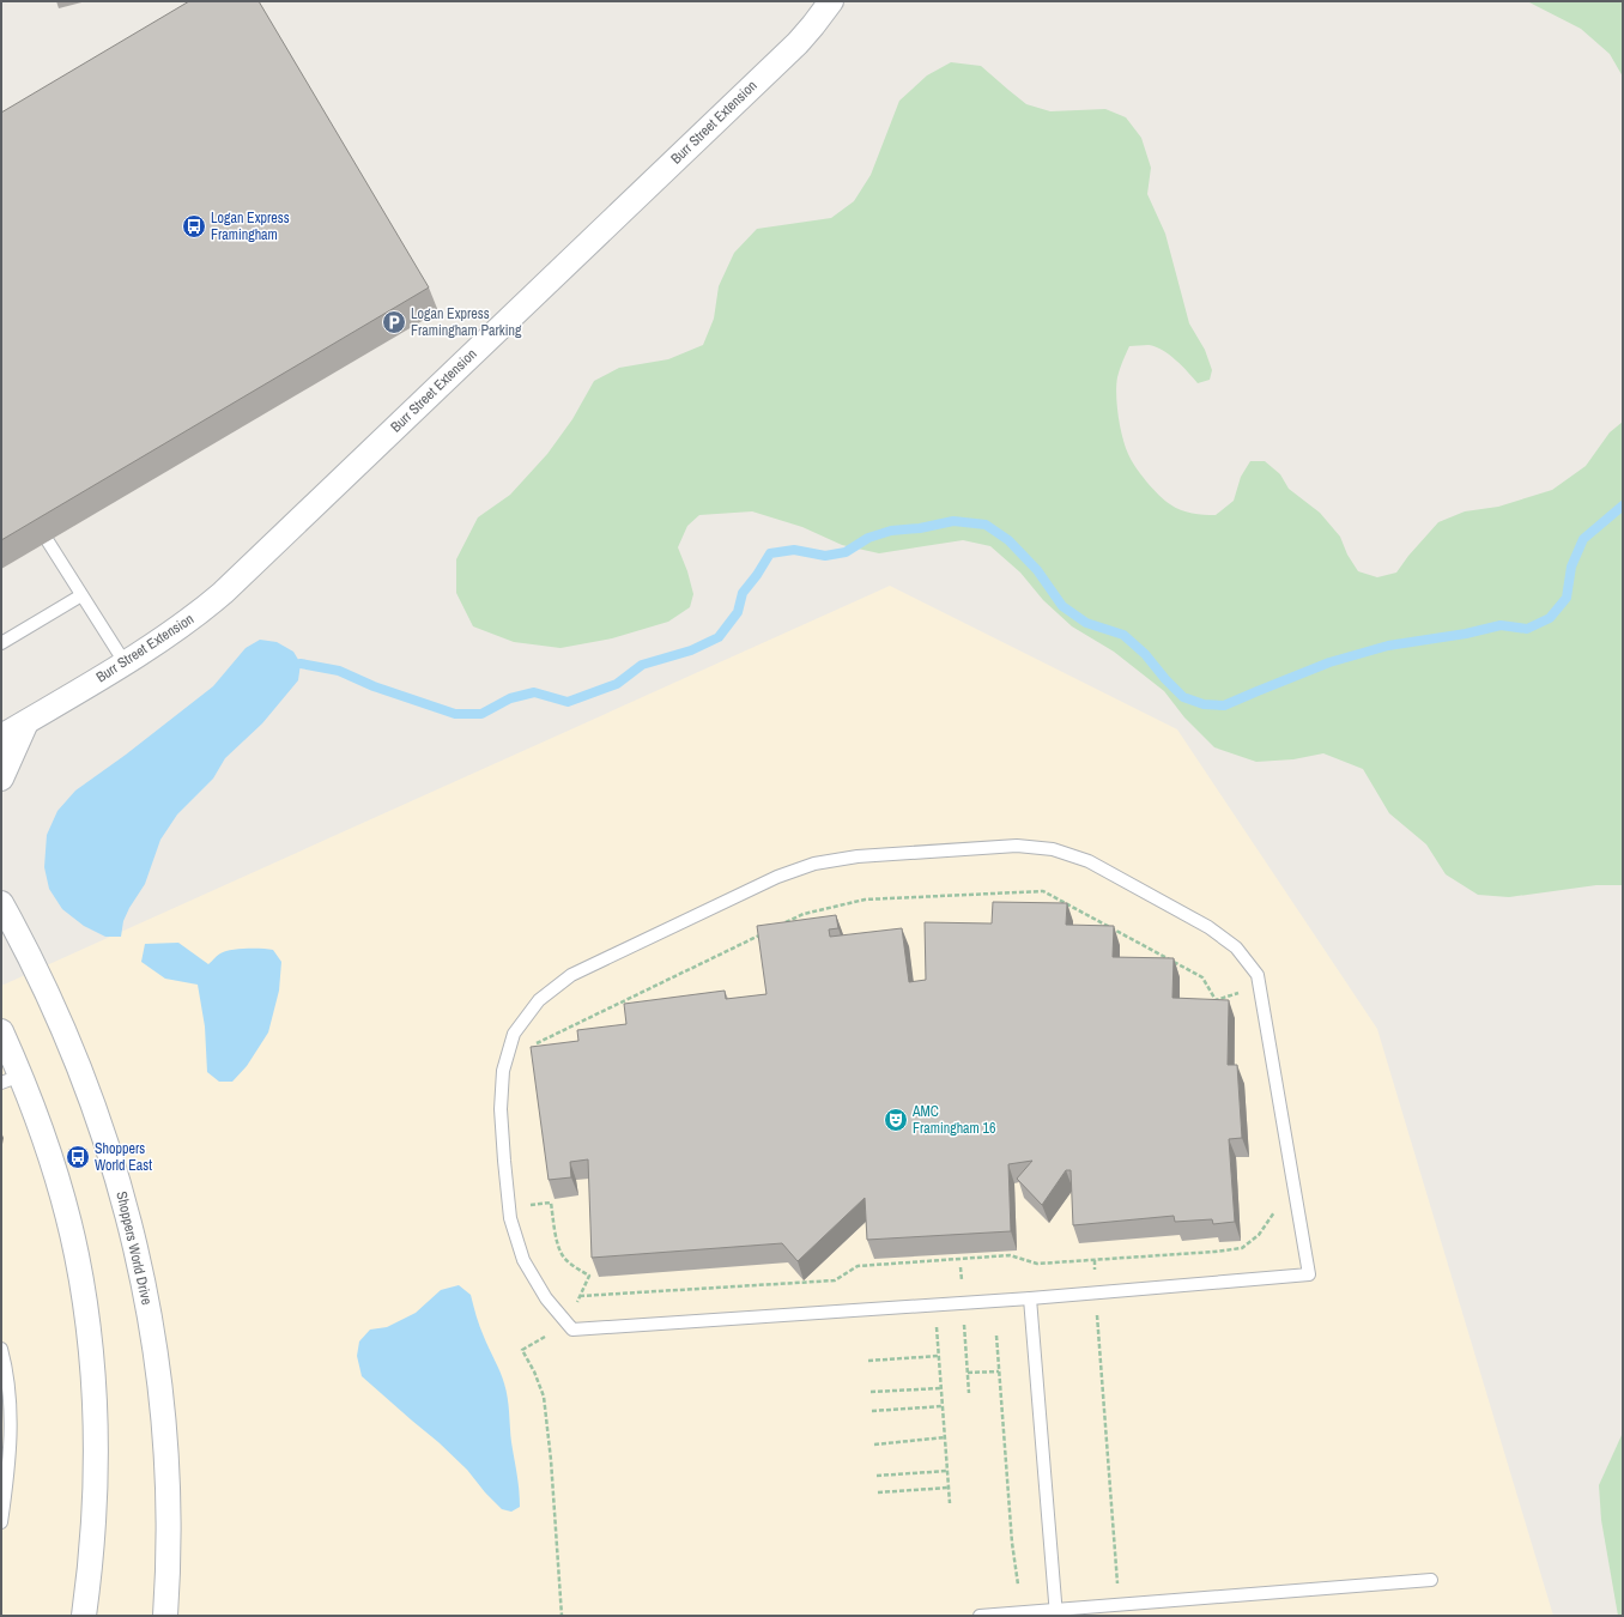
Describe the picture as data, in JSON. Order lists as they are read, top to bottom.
{
  "streets": {
    "street": ["Burr Street Extension", "Shoppers World Drive"]
  },
  "places": {
    "bus stop": ["Logan Express Framingham", "Shoppers World East"],
    "parking": ["Logan Express Framingham Parking"],
    "theatre": ["AMC Framingham 16"]
  }
}
